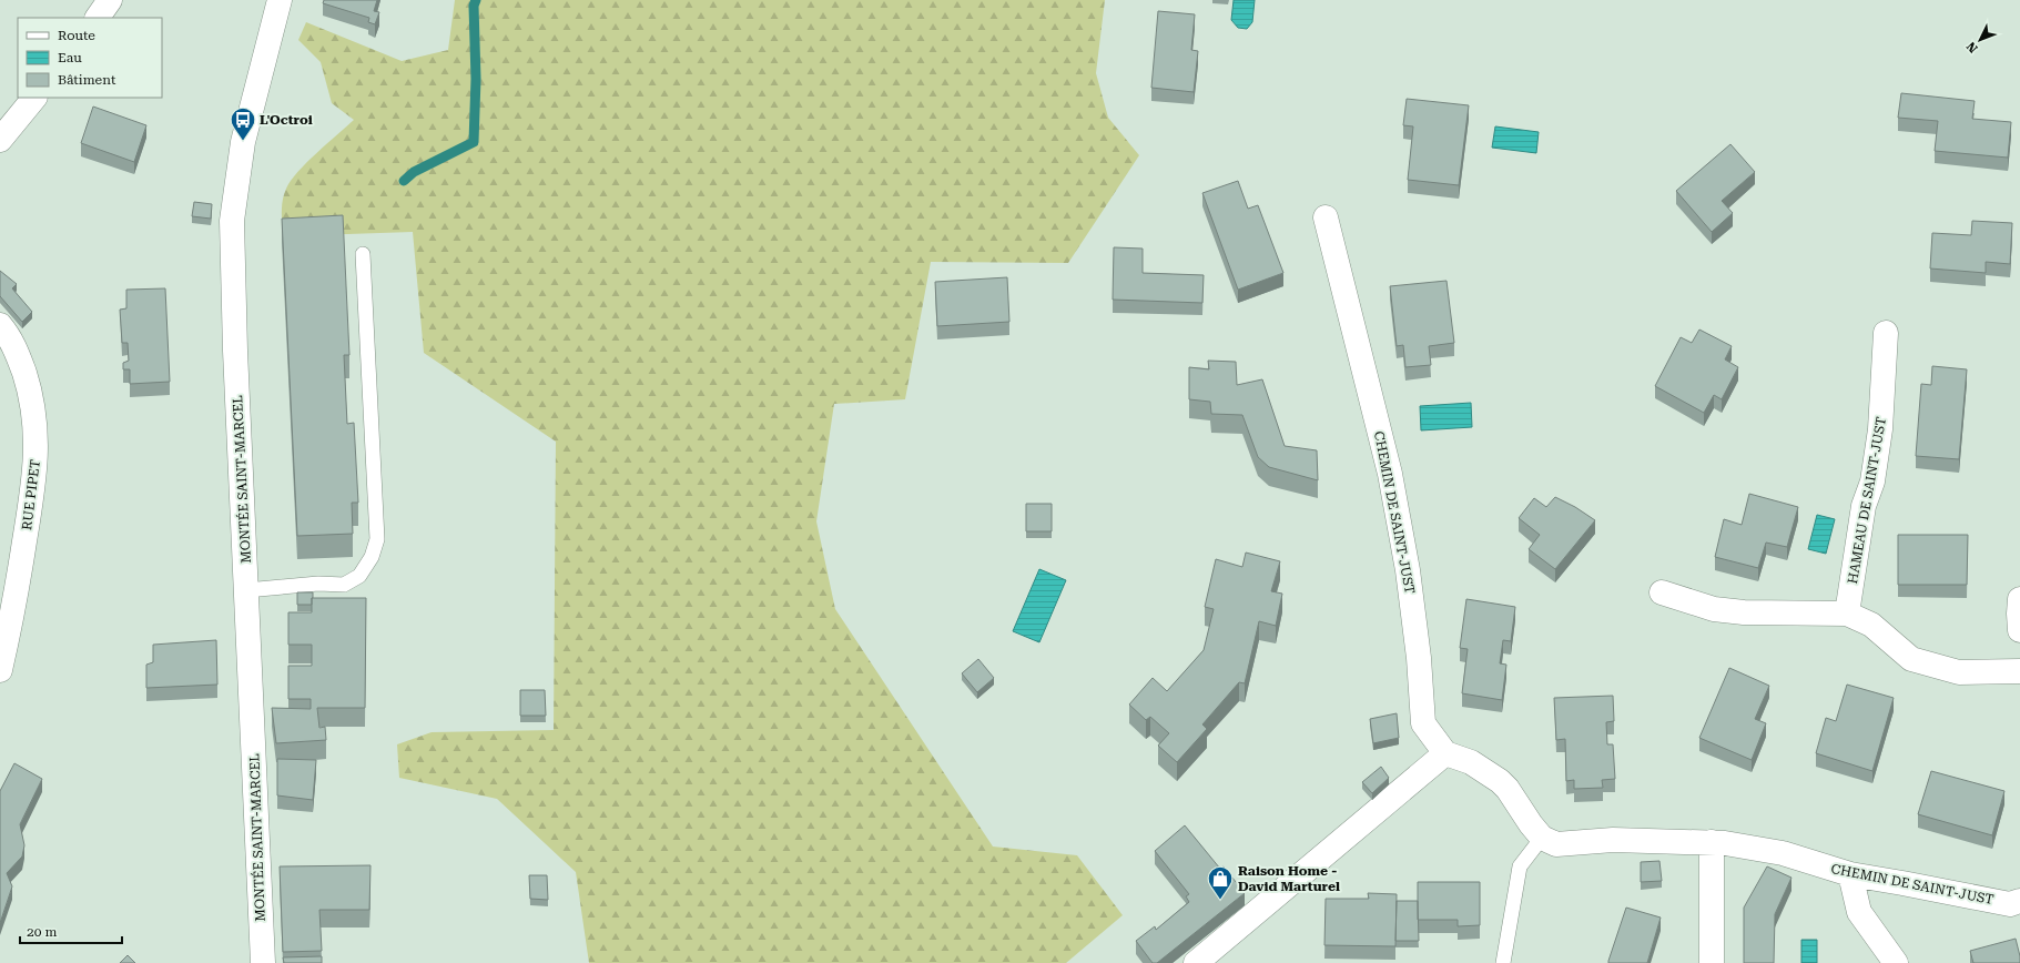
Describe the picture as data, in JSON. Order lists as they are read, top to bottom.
{
  "streets": {
    "street": [
      "MONTÉE SAINT-MARCEL",
      "RUE PIPET",
      "HAMEAU DE SAINT-JUST",
      "CHEMIN DE SAINT-JUST"
    ]
  },
  "places": {
    "bus stop": ["L'Octroi"],
    "shop": ["Raison Home - David Marturel"]
  },
  "legend": ["Route", "Eau", "Bâtiment"],
  "scale_bar": "20 m",
  "north": "bottom left"
}
